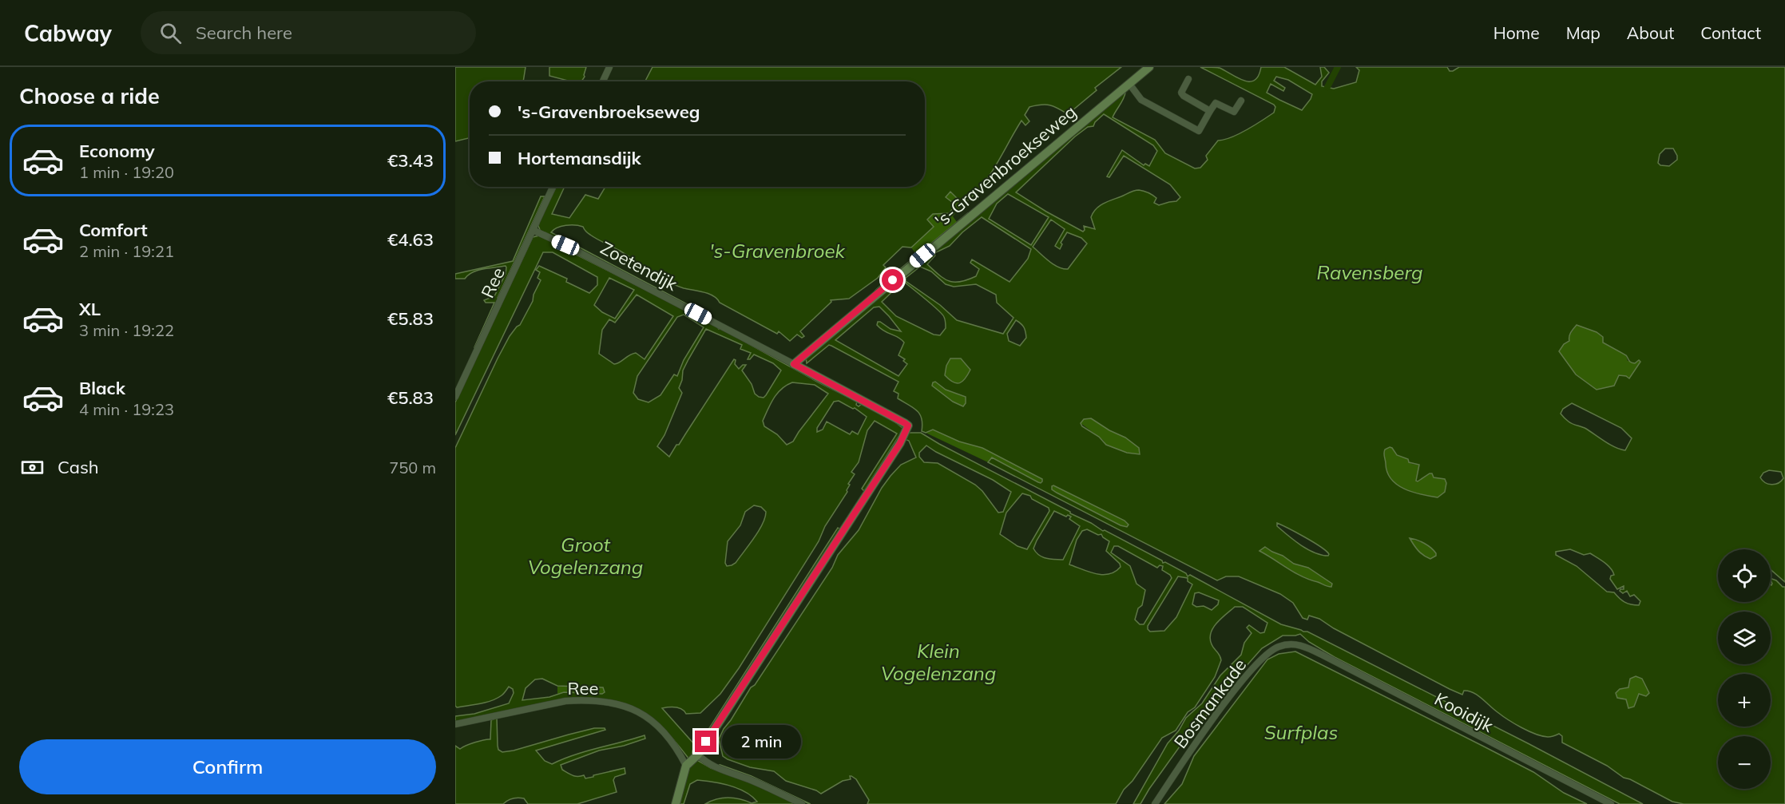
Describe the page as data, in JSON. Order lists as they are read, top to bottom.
{
  "streets": {
    "street": [
      "'s-Gravenbroekseweg",
      "Zoetendijk",
      "Ree",
      "Bosmankade",
      "Kooidijk"
    ]
  },
  "crossings": [
    ["'s-Gravenbroekseweg", "Zoetendijk"],
    ["Zoetendijk", "Ree"],
    ["Bosmankade", "Kooidijk"]
  ],
  "water": [
    "'s-Gravenbroek",
    "Ravensberg",
    "Groot Vogelenzang",
    "Klein Vogelenzang",
    "Surfplas"
  ],
  "page": {
    "header": "Cabway",
    "search": "Search here",
    "nav": [
      "Home",
      "Map",
      "About",
      "Contact"
    ],
    "heading": "Choose a ride",
    "banner": ["'s-Gravenbroekseweg", "Hortemansdijk"],
    "list": [
      {
        "name": "Economy",
        "note": "1 min · 19:20",
        "value": "€3.43"
      },
      {
        "name": "Comfort",
        "note": "2 min · 19:21",
        "value": "€4.63"
      },
      {
        "name": "XL",
        "note": "3 min · 19:22",
        "value": "€5.83"
      },
      {
        "name": "Black",
        "note": "4 min · 19:23",
        "value": "€5.83"
      }
    ],
    "pay": ["Cash", "750 m"],
    "map_buttons": ["+", "−"],
    "bubble": "2 min",
    "buttons": "Confirm"
  }
}
